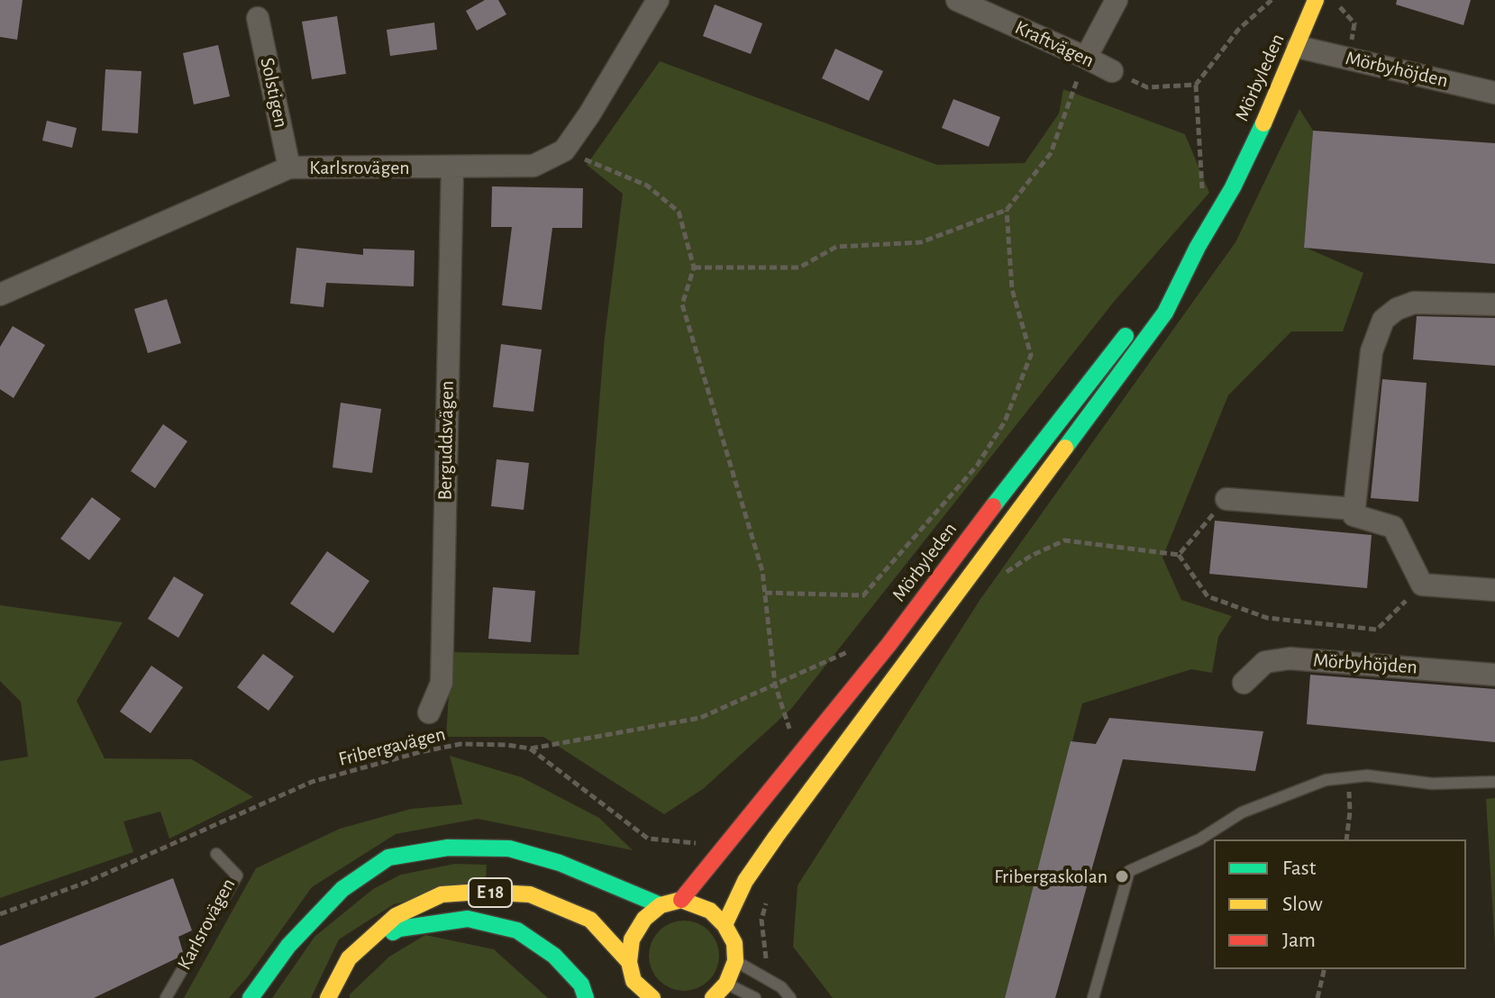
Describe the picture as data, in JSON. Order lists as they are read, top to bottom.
{
  "streets": {
    "main road": ["Mörbyleden", "E 18"],
    "street": [
      "Kraftvägen",
      "Mörbyhöjden",
      "Solstigen",
      "Karlsrovägen",
      "Berguddsvägen"
    ],
    "path": ["Fribergavägen"]
  },
  "crossings": [
    ["Mörbyhöjden", "Mörbyleden"],
    ["Solstigen", "Karlsrovägen"],
    ["Karlsrovägen", "Berguddsvägen"]
  ],
  "places": ["Fribergaskolan"],
  "legend": ["Fast", "Slow", "Jam"]
}
